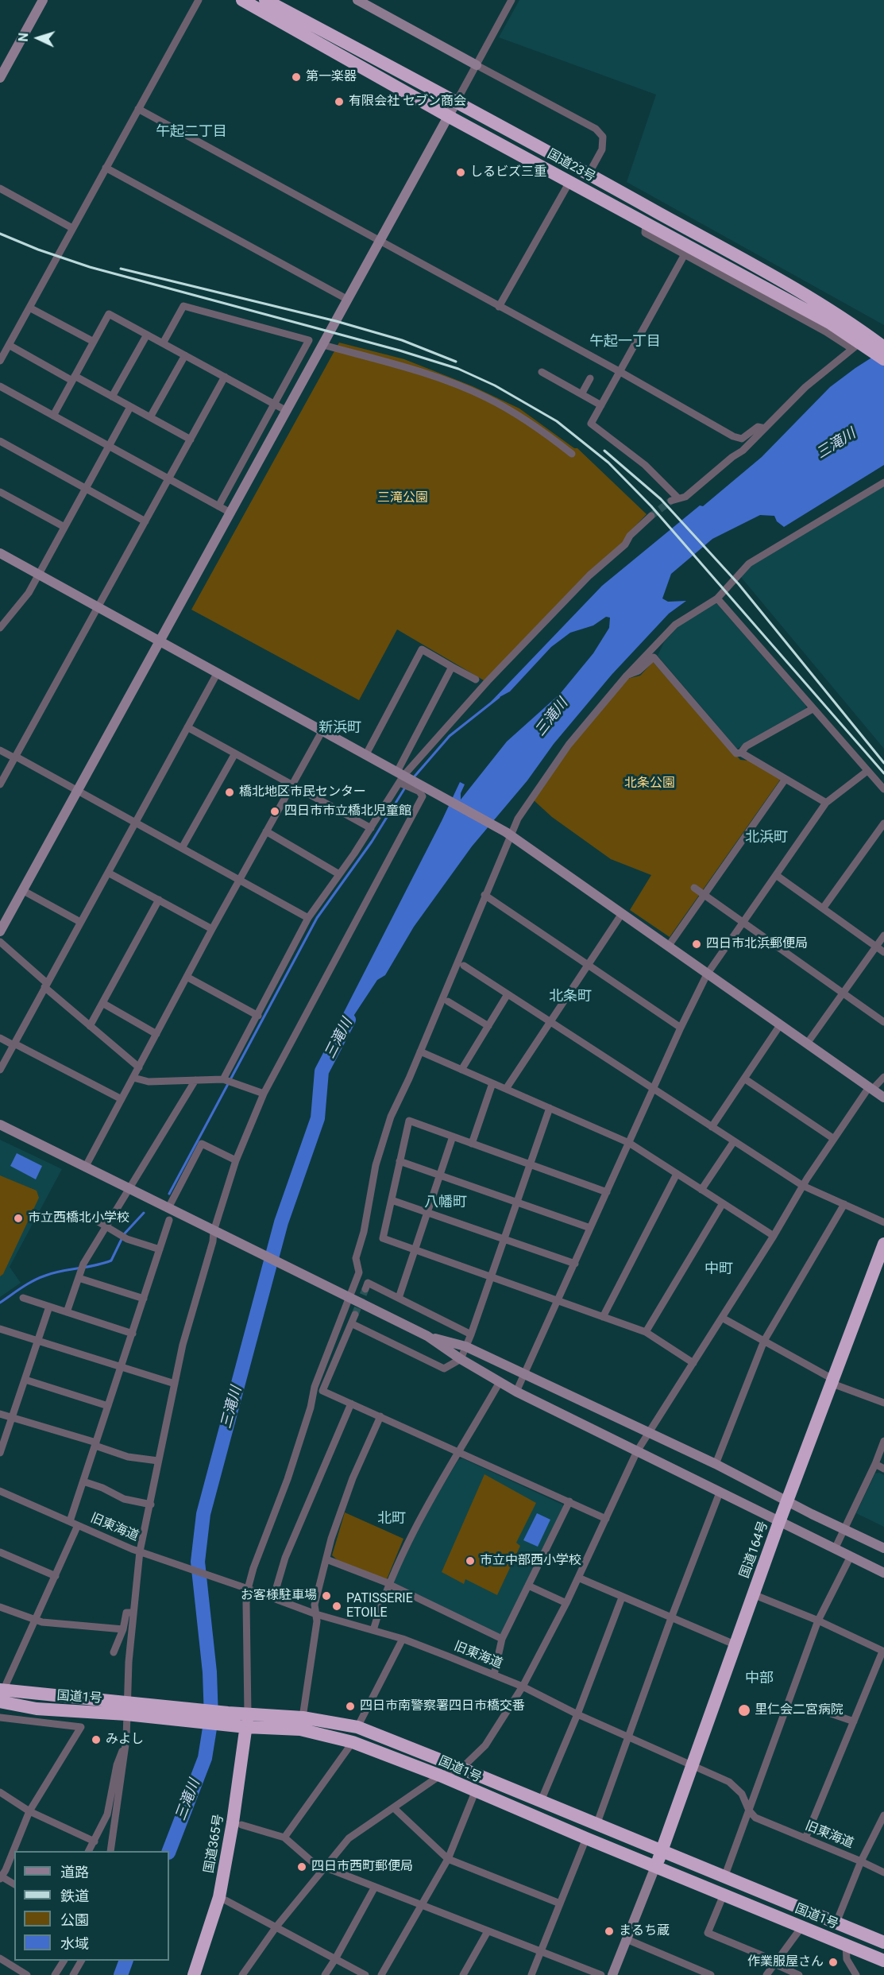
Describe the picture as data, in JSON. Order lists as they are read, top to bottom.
{
  "streets": {
    "highway": [
      "国道23号",
      "国道164号",
      "国道1号",
      "国道365号"
    ],
    "street": ["旧東海道"]
  },
  "crossings": [
    ["旧東海道", "国道164号"],
    ["旧東海道", "国道1号"],
    ["国道164号", "国道1号"],
    ["国道1号", "国道365号"]
  ],
  "districts": [
    "午起二丁目",
    "午起一丁目",
    "新浜町",
    "北浜町",
    "北条町",
    "八幡町",
    "中町",
    "北町",
    "中部"
  ],
  "water": ["三滝川"],
  "parks": ["三滝公園", "北条公園"],
  "places": [
    "第一楽器",
    "有限会社 セブン商会",
    "しるビズ三重",
    "橋北地区市民センター",
    "四日市市立橋北児童館",
    "四日市北浜郵便局",
    "市立西橋北小学校",
    "市立中部西小学校",
    "お客様駐車場",
    "PATISSERIE ETOILE",
    "四日市南警察署四日市橋交番",
    "里仁会二宮病院",
    "みよし",
    "四日市西町郵便局",
    "まるち蔵",
    "作業服屋さん"
  ],
  "legend": [
    "道路",
    "鉄道",
    "公園",
    "水域"
  ],
  "north": "left"
}
